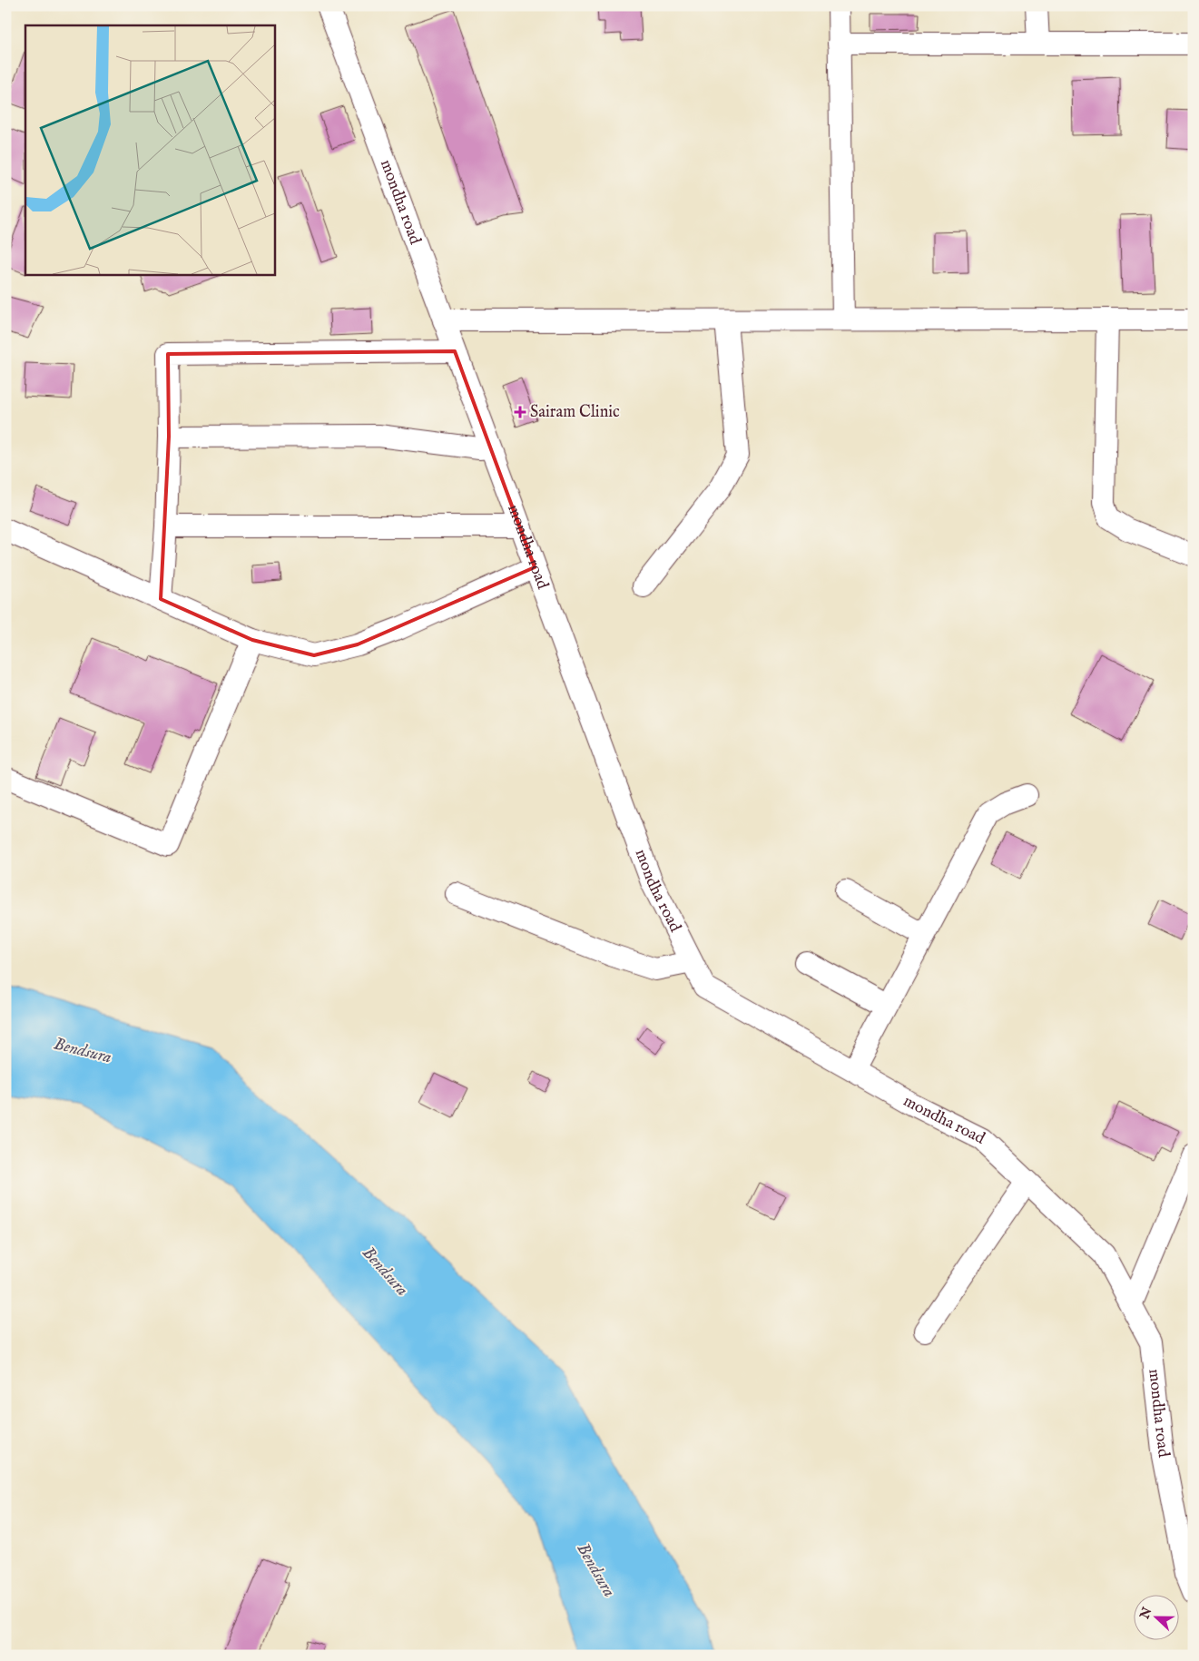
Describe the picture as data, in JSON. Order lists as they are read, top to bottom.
{
  "streets": {
    "street": ["mondha road"]
  },
  "water": ["Bendsura"],
  "places": {
    "health": ["Sairam Clinic"]
  },
  "north": "left"
}
